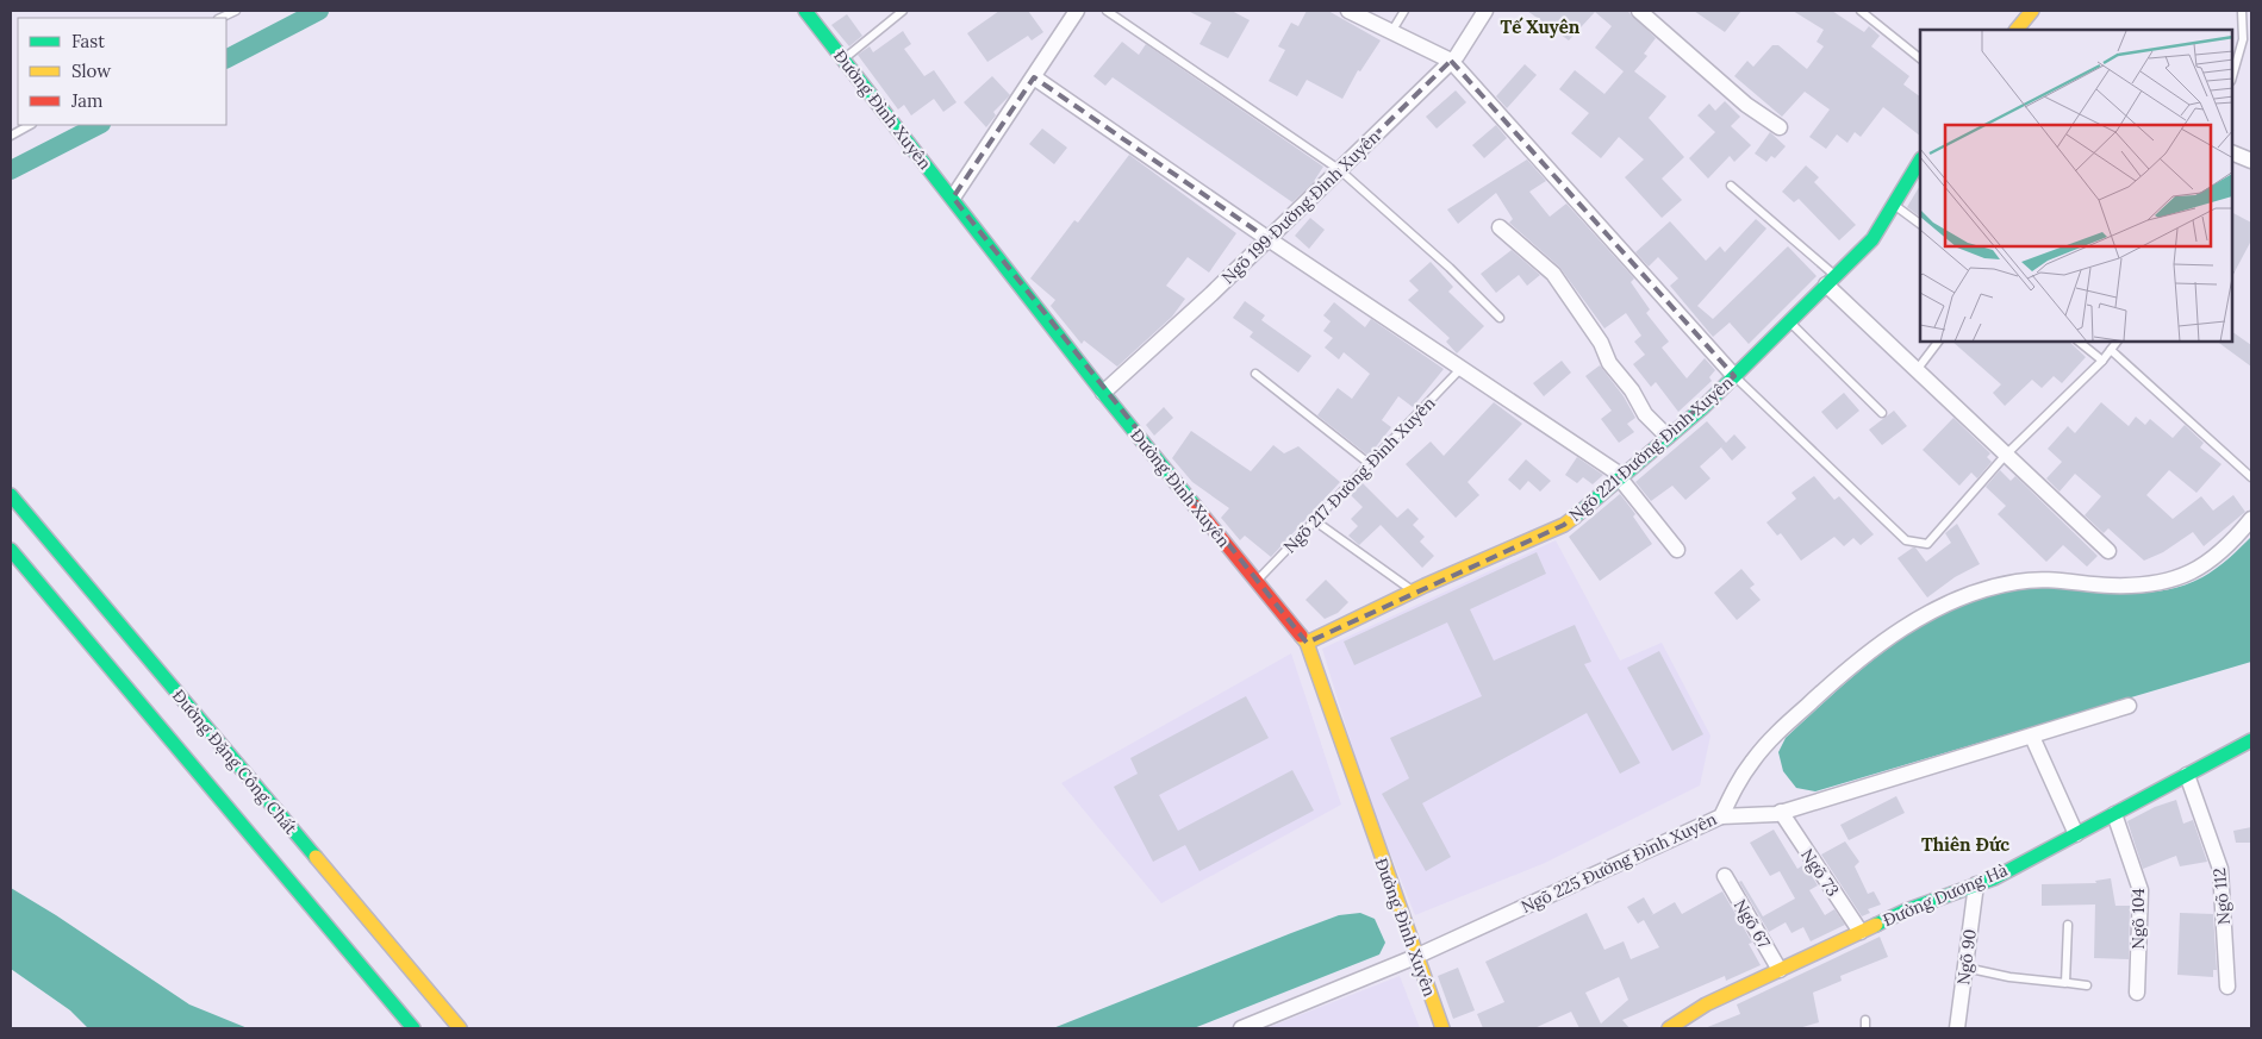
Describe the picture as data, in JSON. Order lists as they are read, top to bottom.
{
  "streets": {
    "street": [
      "Đường Đình Xuyên",
      "Ngõ 199 Đường Đình Xuyên",
      "Ngõ 221 Đường Đình Xuyên",
      "Đường Đặng Công Chất",
      "Ngõ 225 Đường Đình Xuyên",
      "Ngõ 73",
      "Đường Dương Hà",
      "Ngõ 112",
      "Ngõ 104",
      "Ngõ 67",
      "Ngõ 90"
    ],
    "lane": ["Ngõ 217 Đường Đình Xuyên"]
  },
  "crossings": [
    ["Đường Đình Xuyên", "Ngõ 199 Đường Đình Xuyên"],
    ["Đường Đình Xuyên", "Ngõ 221 Đường Đình Xuyên"],
    ["Đường Đình Xuyên", "Ngõ 217 Đường Đình Xuyên"],
    ["Đường Đình Xuyên", "Ngõ 225 Đường Đình Xuyên"],
    ["Ngõ 73", "Đường Dương Hà"],
    ["Đường Dương Hà", "Ngõ 112"],
    ["Đường Dương Hà", "Ngõ 104"],
    ["Đường Dương Hà", "Ngõ 67"],
    ["Đường Dương Hà", "Ngõ 90"]
  ],
  "districts": ["Tế Xuyên", "Thiên Đức"],
  "legend": ["Fast", "Slow", "Jam"]
}
